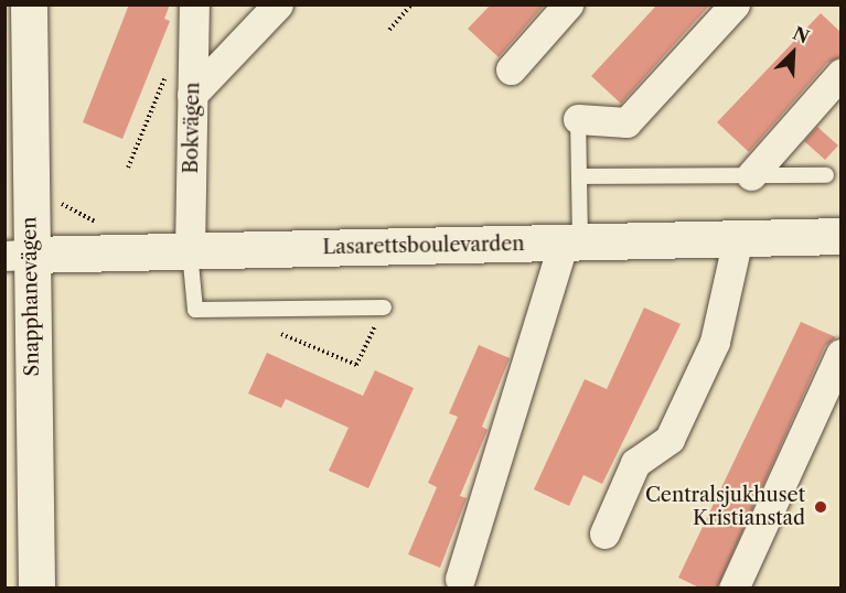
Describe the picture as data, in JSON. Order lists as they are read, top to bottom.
{
  "streets": {
    "street": ["Bokvägen", "Lasarettsboulevarden", "Snapphanevägen"]
  },
  "crossings": [
    ["Bokvägen", "Lasarettsboulevarden"],
    ["Lasarettsboulevarden", "Snapphanevägen"]
  ],
  "places": ["Centralsjukhuset Kristianstad"],
  "north": "top right"
}
